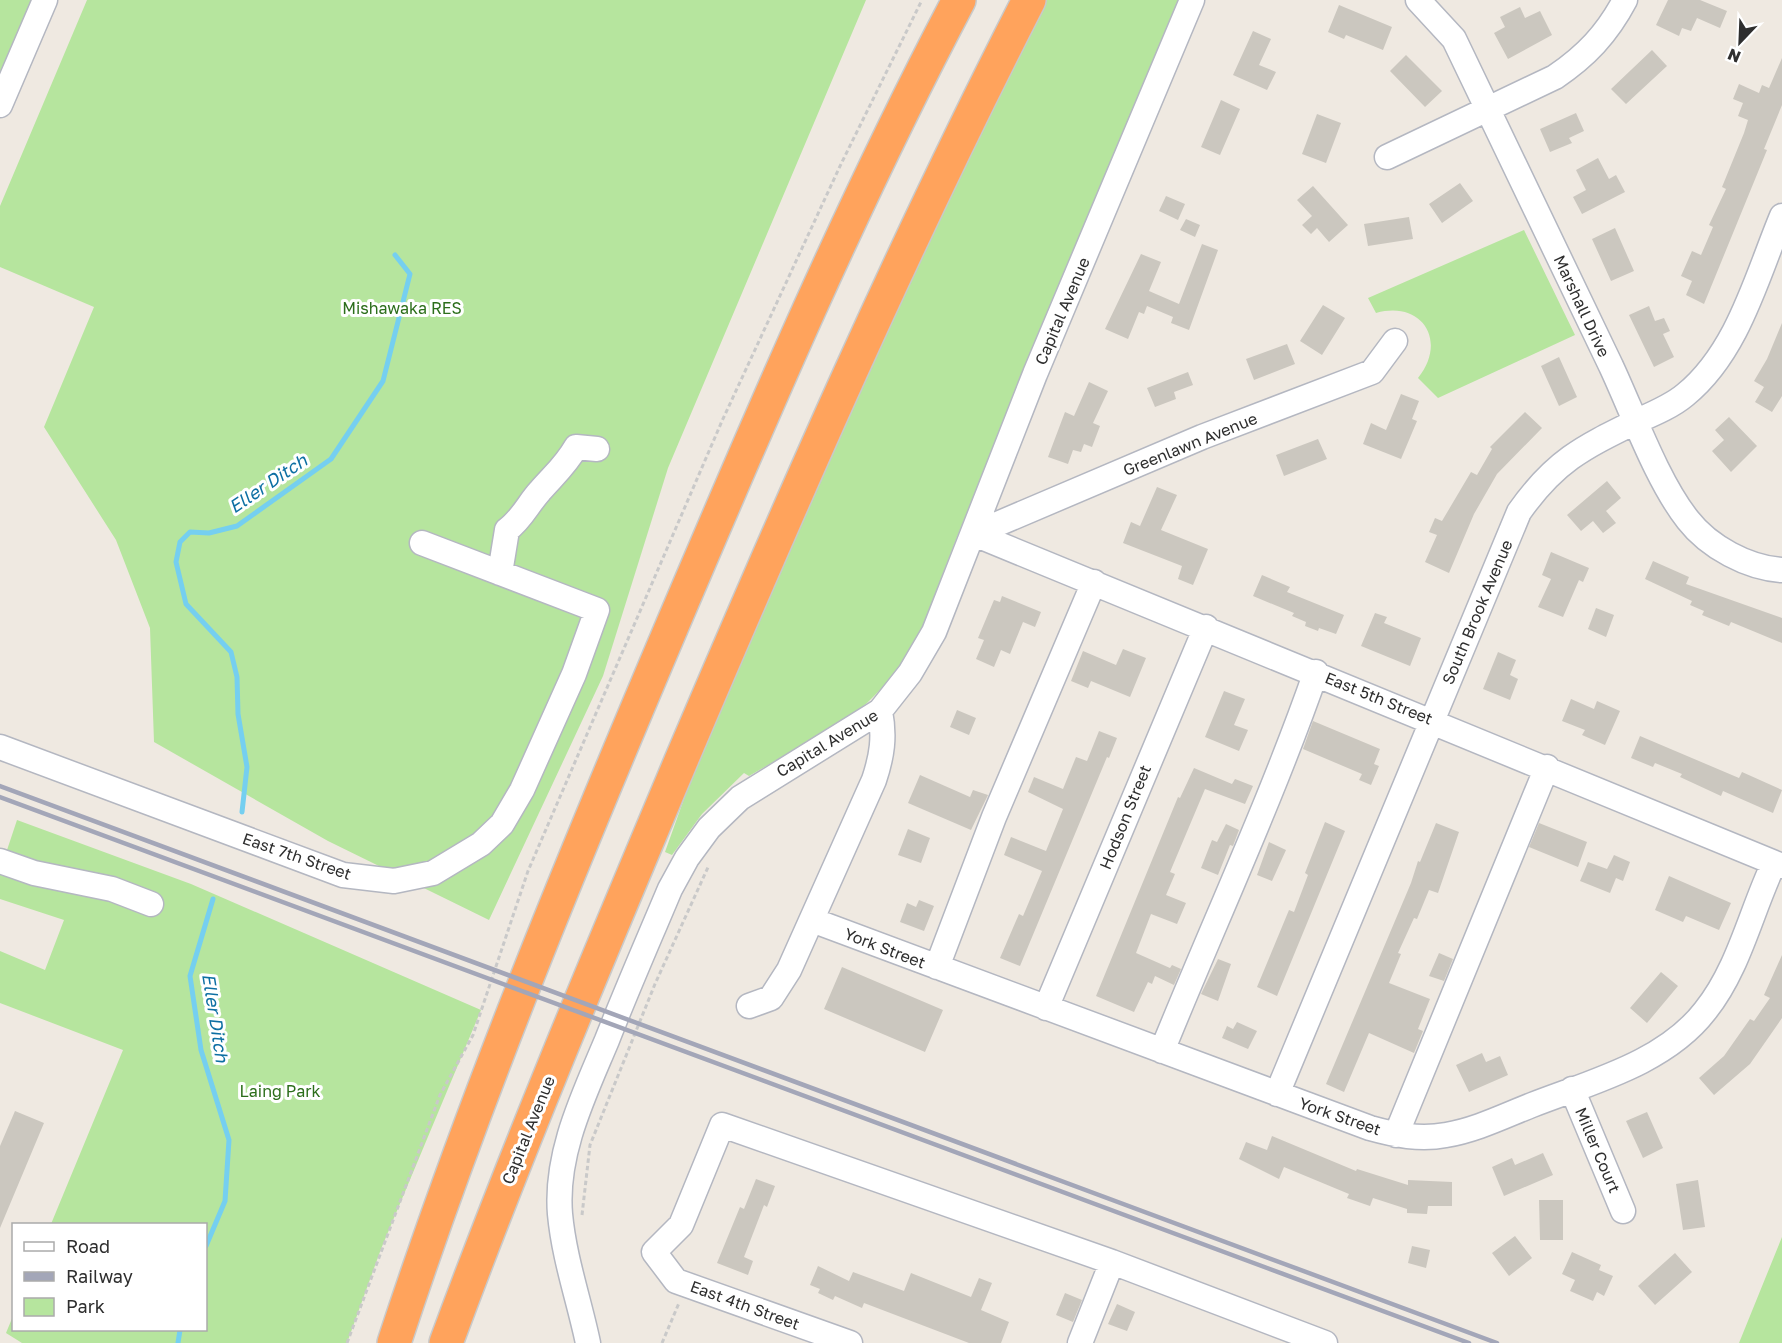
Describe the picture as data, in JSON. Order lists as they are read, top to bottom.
{
  "streets": {
    "highway": ["Capital Avenue"],
    "street": [
      "Marshall Drive",
      "Greenlawn Avenue",
      "South Brook Avenue",
      "East 5th Street",
      "Hodson Street",
      "East 7th Street",
      "York Street",
      "Miller Court",
      "East 4th Street"
    ]
  },
  "crossings": [
    ["Marshall Drive", "South Brook Avenue"],
    ["Capital Avenue", "Greenlawn Avenue"],
    ["Capital Avenue", "East 5th Street"],
    ["Greenlawn Avenue", "East 5th Street"],
    ["South Brook Avenue", "East 5th Street"],
    ["South Brook Avenue", "York Street"],
    ["East 5th Street", "Hodson Street"],
    ["East 5th Street", "York Street"],
    ["Hodson Street", "York Street"],
    ["York Street", "Miller Court"]
  ],
  "water": ["Eller Ditch"],
  "parks": ["Mishawaka RES", "Laing Park"],
  "legend": ["Road", "Railway", "Park"],
  "north": "bottom left"
}
